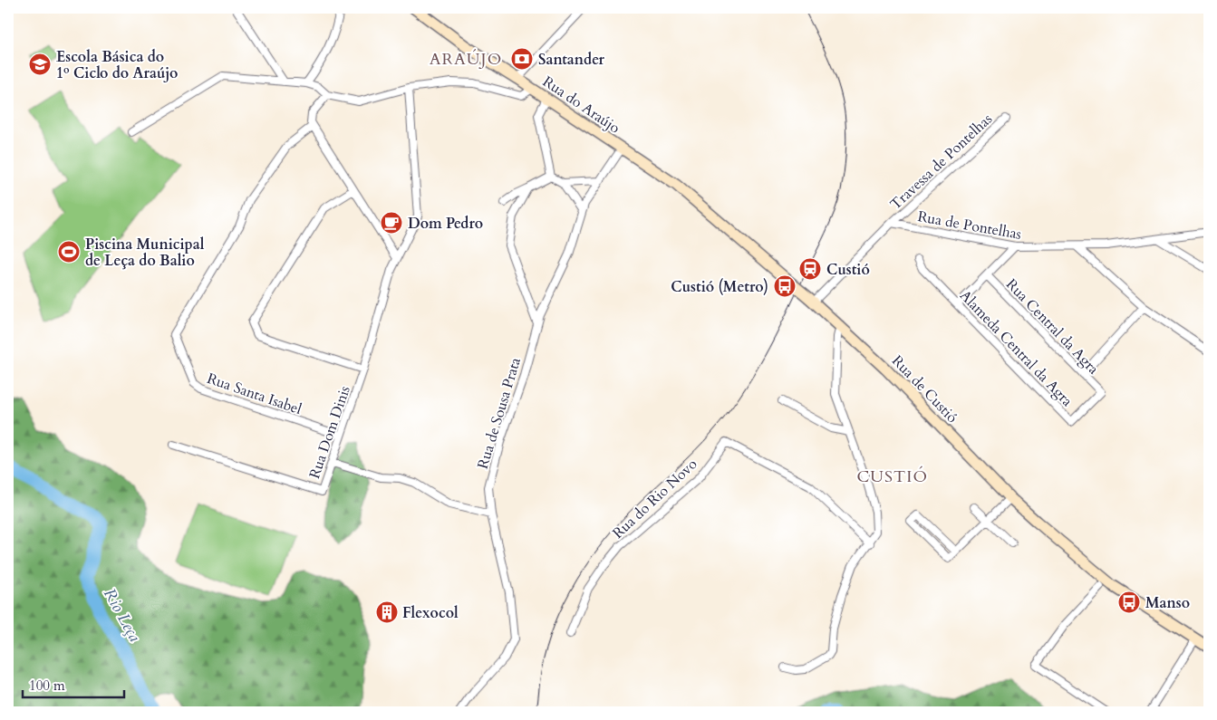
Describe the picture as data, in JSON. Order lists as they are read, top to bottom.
{
  "streets": {
    "main road": ["Rua do Araújo", "Rua de Custió"],
    "street": [
      "Travessa de Pontelhas",
      "Rua de Pontelhas",
      "Rua Central da Agra",
      "Alameda Central da Agra",
      "Rua Santa Isabel",
      "Rua de Sousa Prata",
      "Rua Dom Dinis",
      "Rua do Rio Novo"
    ]
  },
  "crossings": [
    ["Rua do Araújo", "Rua de Custió"],
    ["Rua do Araújo", "Rua de Sousa Prata"],
    ["Travessa de Pontelhas", "Rua de Pontelhas"],
    ["Rua Central da Agra", "Alameda Central da Agra"],
    ["Rua de Custió", "Rua de Sousa Prata"],
    ["Rua Santa Isabel", "Rua Dom Dinis"]
  ],
  "districts": ["ARAÚJO", "CUSTIÓ"],
  "water": ["Rio Leça"],
  "places": {
    "bank": ["Santander"],
    "school or university": ["Escola Básica do 1º Ciclo do Araújo"],
    "cafe": ["Dom Pedro"],
    "sports": ["Piscina Municipal de Leça do Balio"],
    "station": ["Custió"],
    "bus stop": ["Custió (Metro)", "Manso"],
    "building": ["Flexocol"]
  },
  "scale_bar": "100 m"
}
